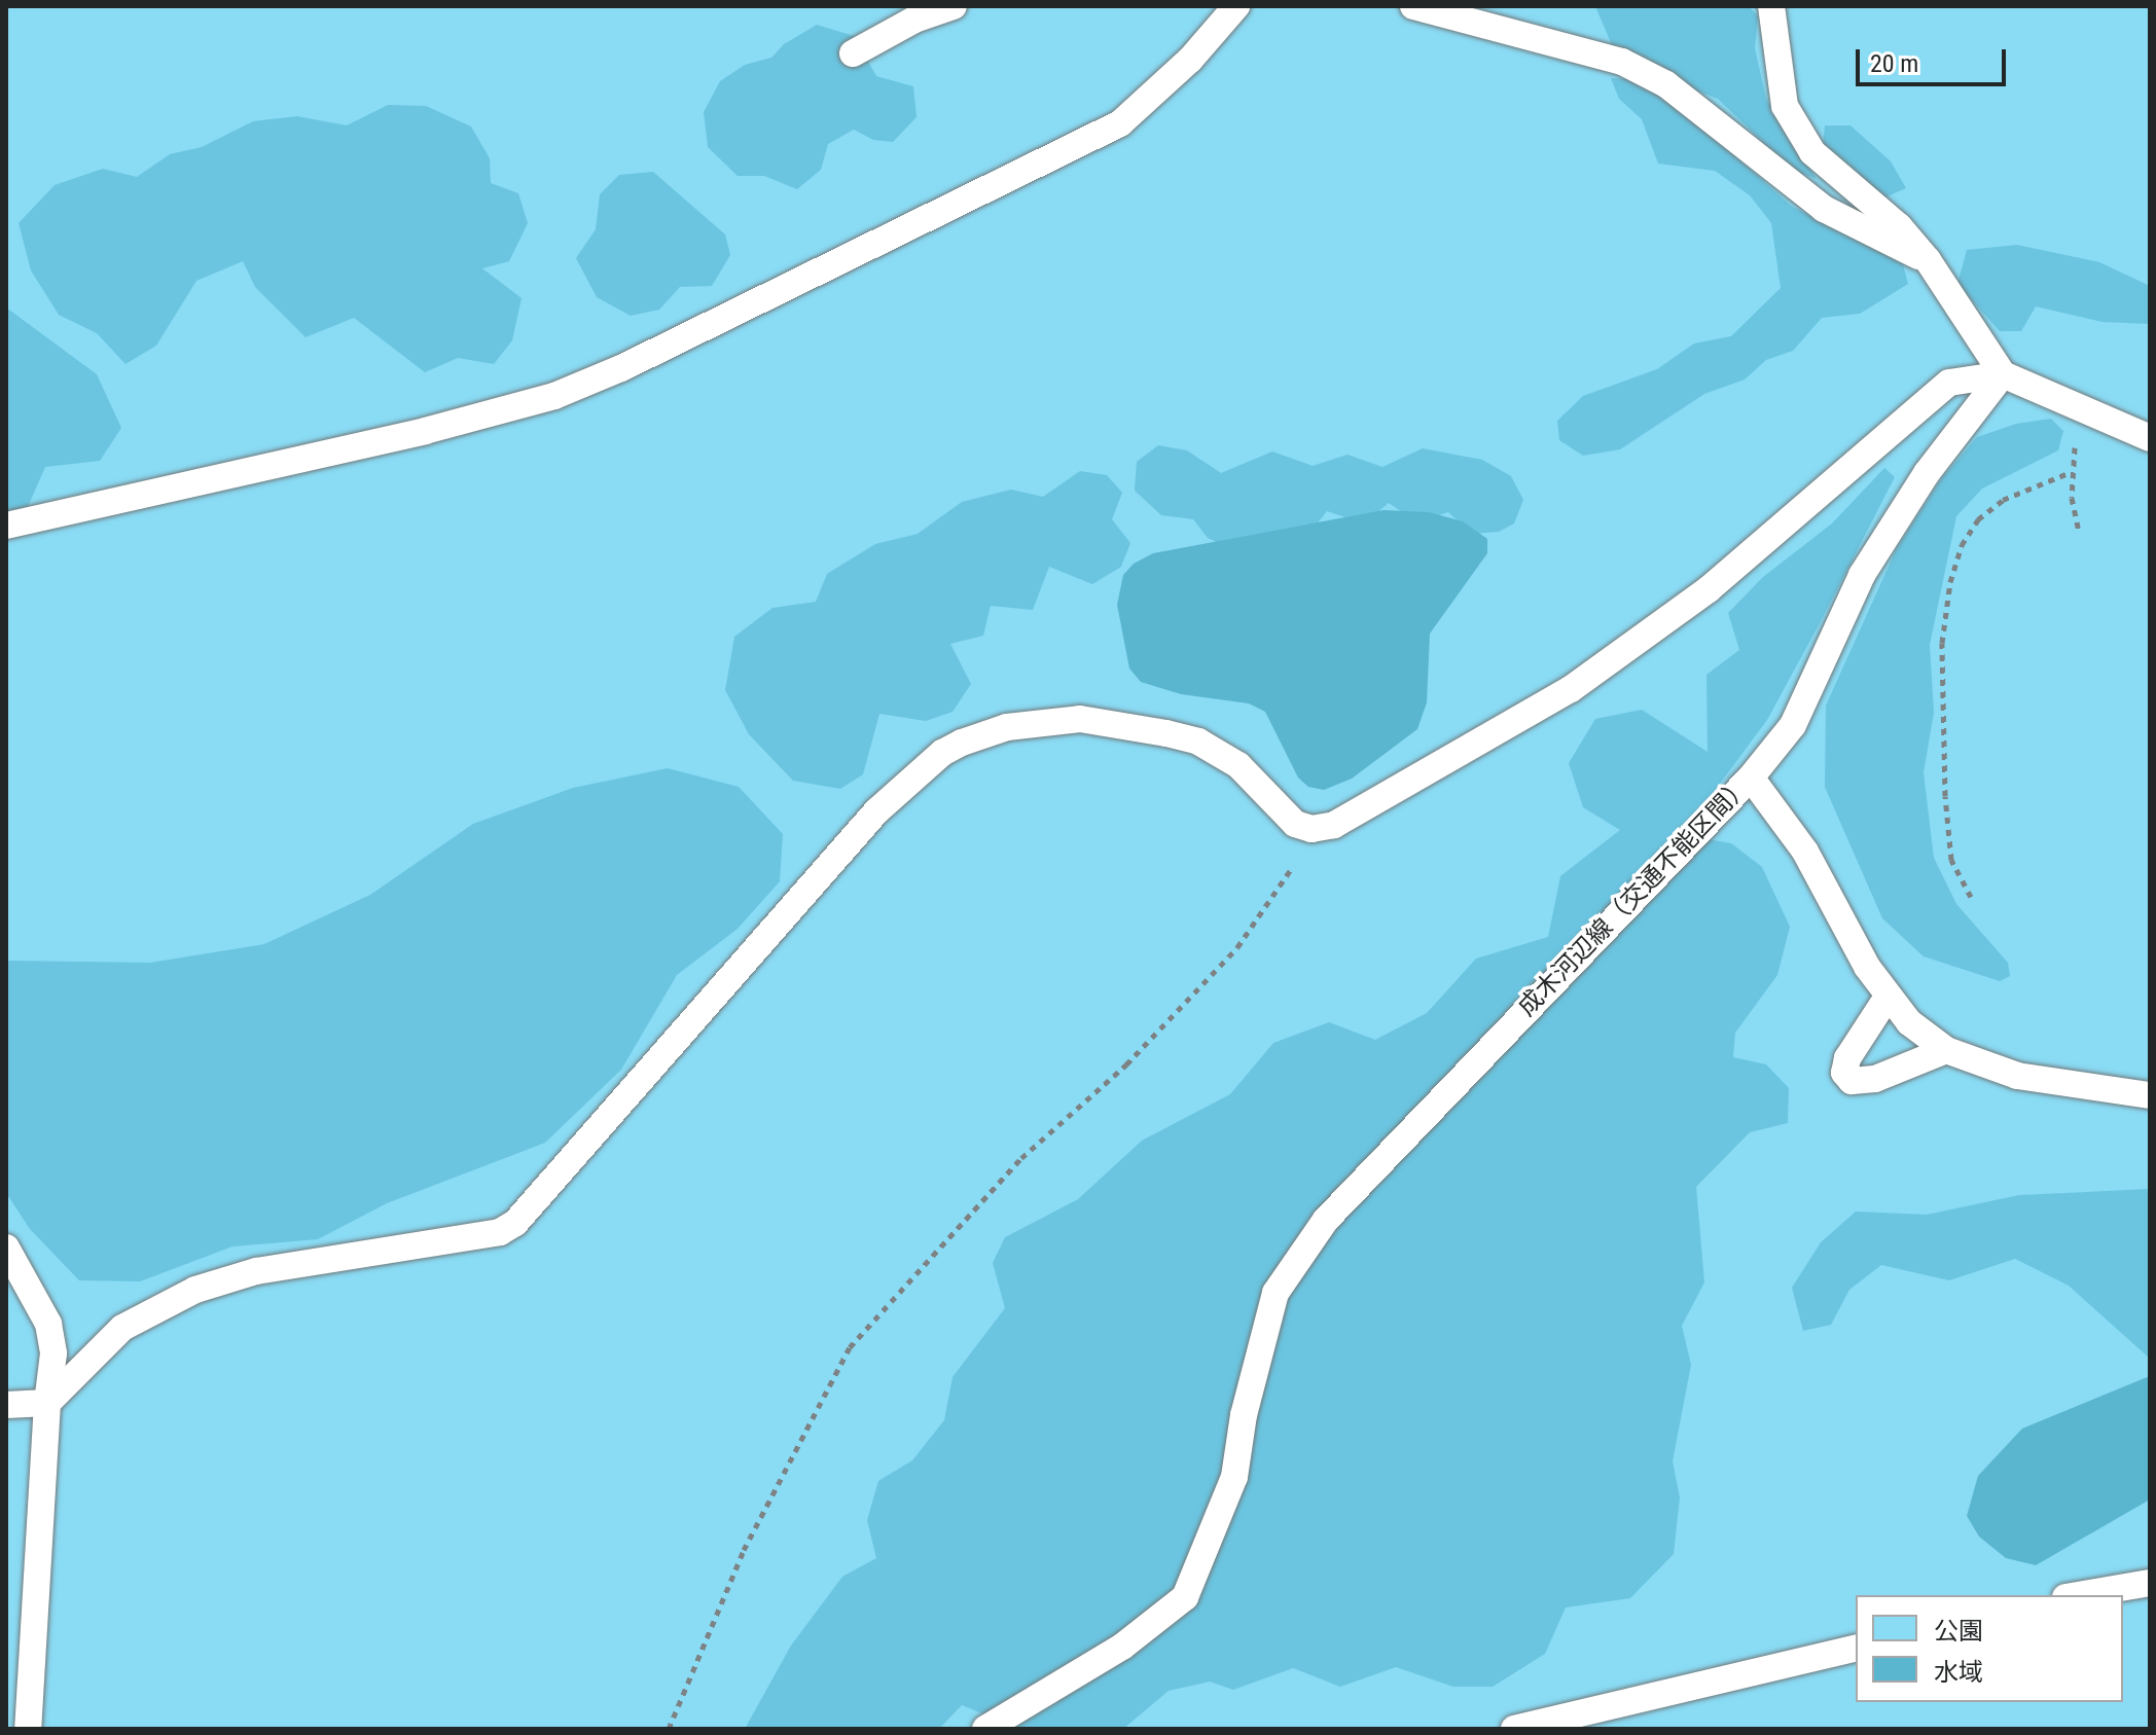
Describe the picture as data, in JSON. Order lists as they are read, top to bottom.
{
  "streets": {
    "lane": ["成木河辺線（交通不能区間）"]
  },
  "legend": ["公園", "水域"],
  "scale_bar": "20 m"
}
